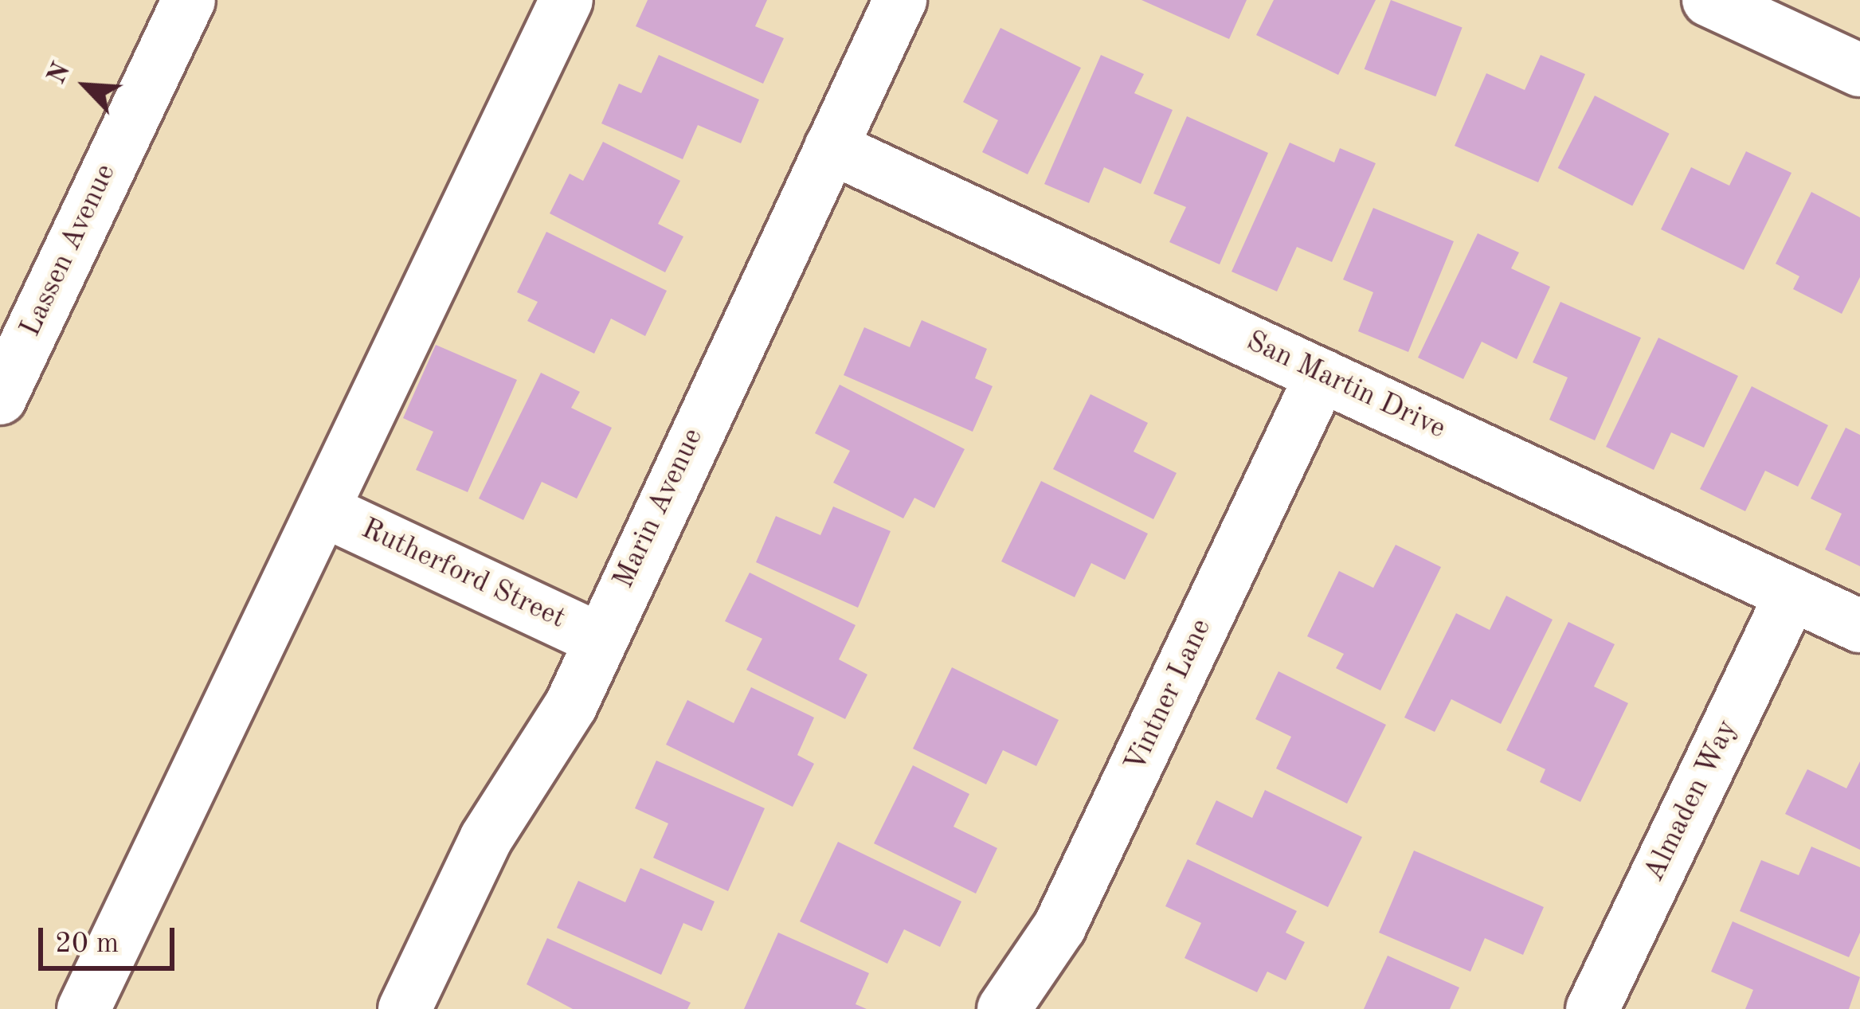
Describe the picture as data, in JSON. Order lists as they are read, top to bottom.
{
  "streets": {
    "street": [
      "Lassen Avenue",
      "San Martin Drive",
      "Marin Avenue",
      "Rutherford Street",
      "Vintner Lane",
      "Almaden Way"
    ]
  },
  "crossings": [
    ["San Martin Drive", "Marin Avenue"],
    ["San Martin Drive", "Vintner Lane"],
    ["San Martin Drive", "Almaden Way"],
    ["Marin Avenue", "Rutherford Street"]
  ],
  "scale_bar": "20 m",
  "north": "top left"
}
